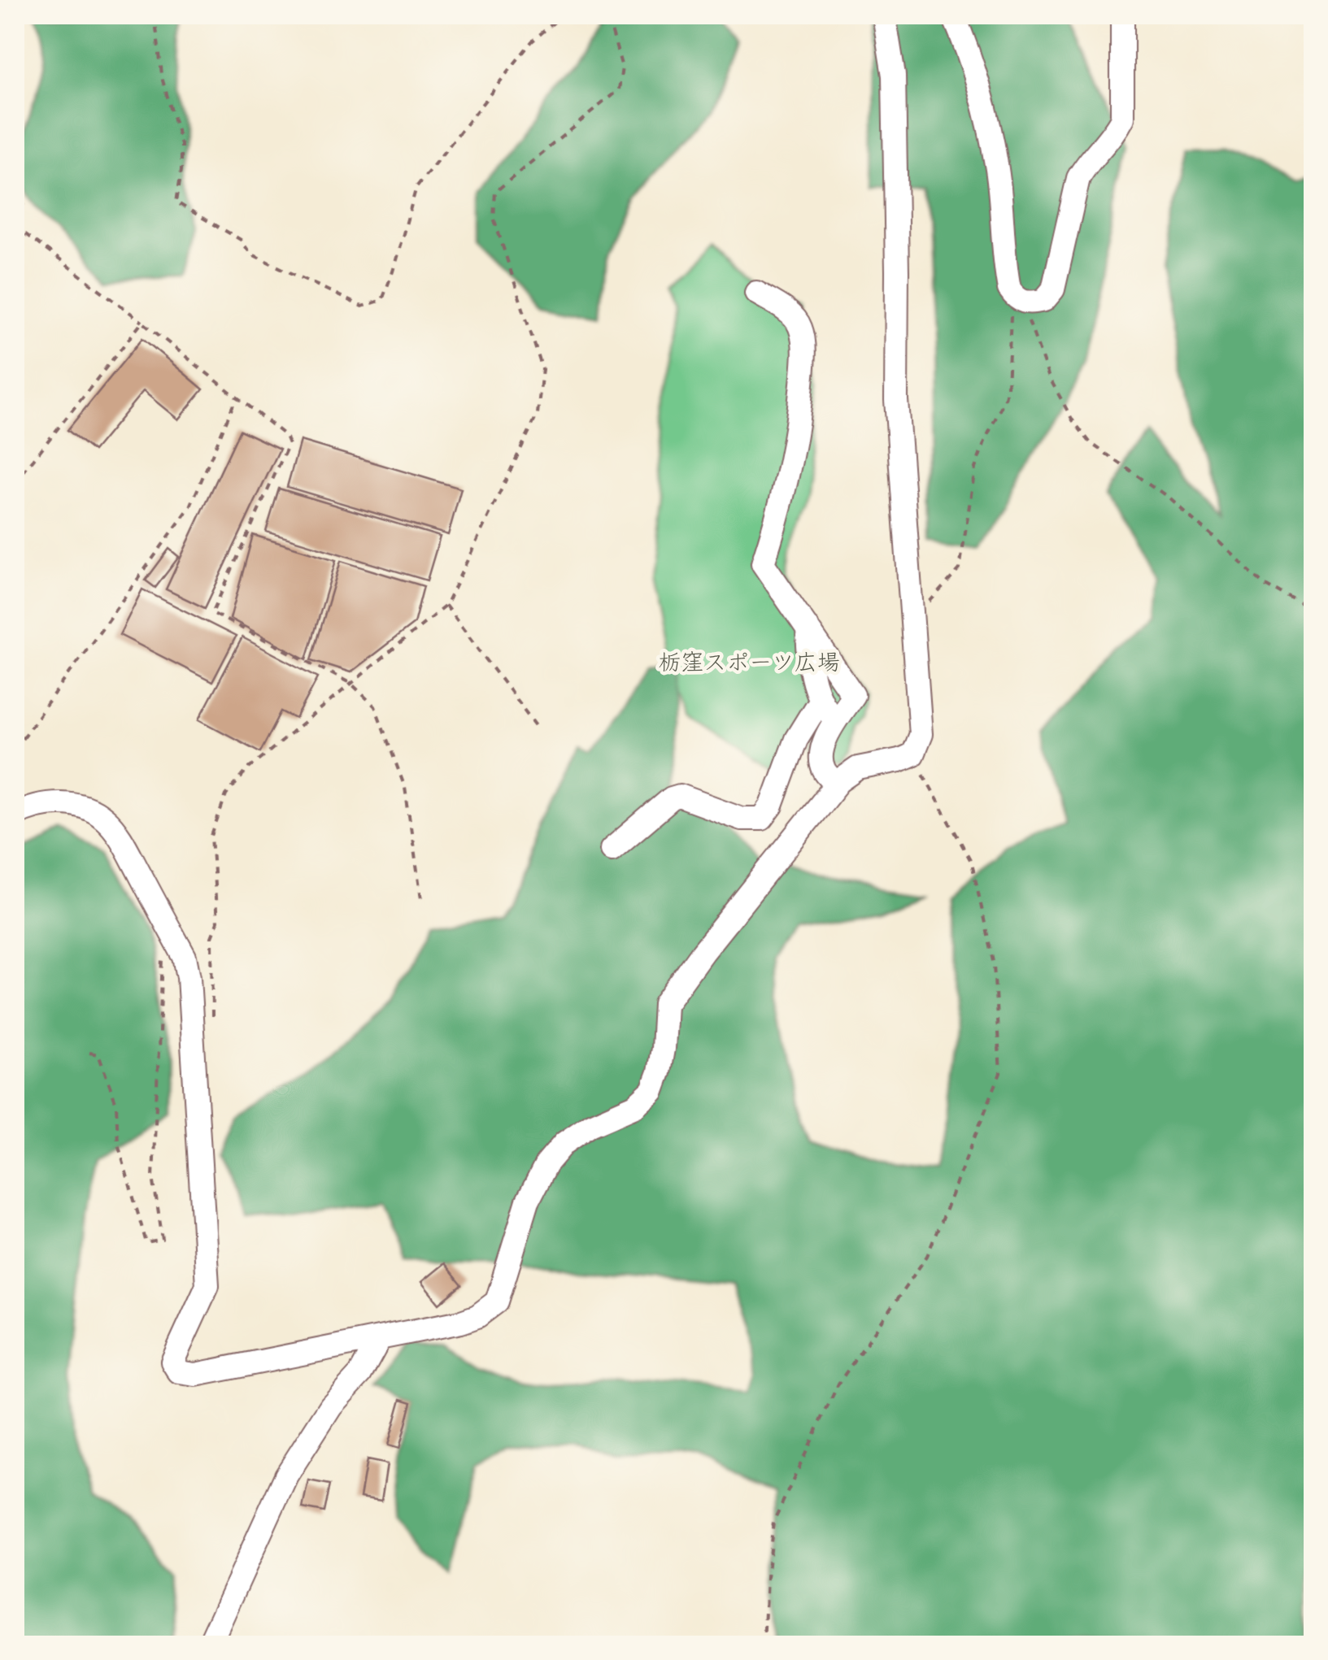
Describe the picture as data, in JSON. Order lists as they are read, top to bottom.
{
  "parks": ["栃窪スポーツ広場"]
}
